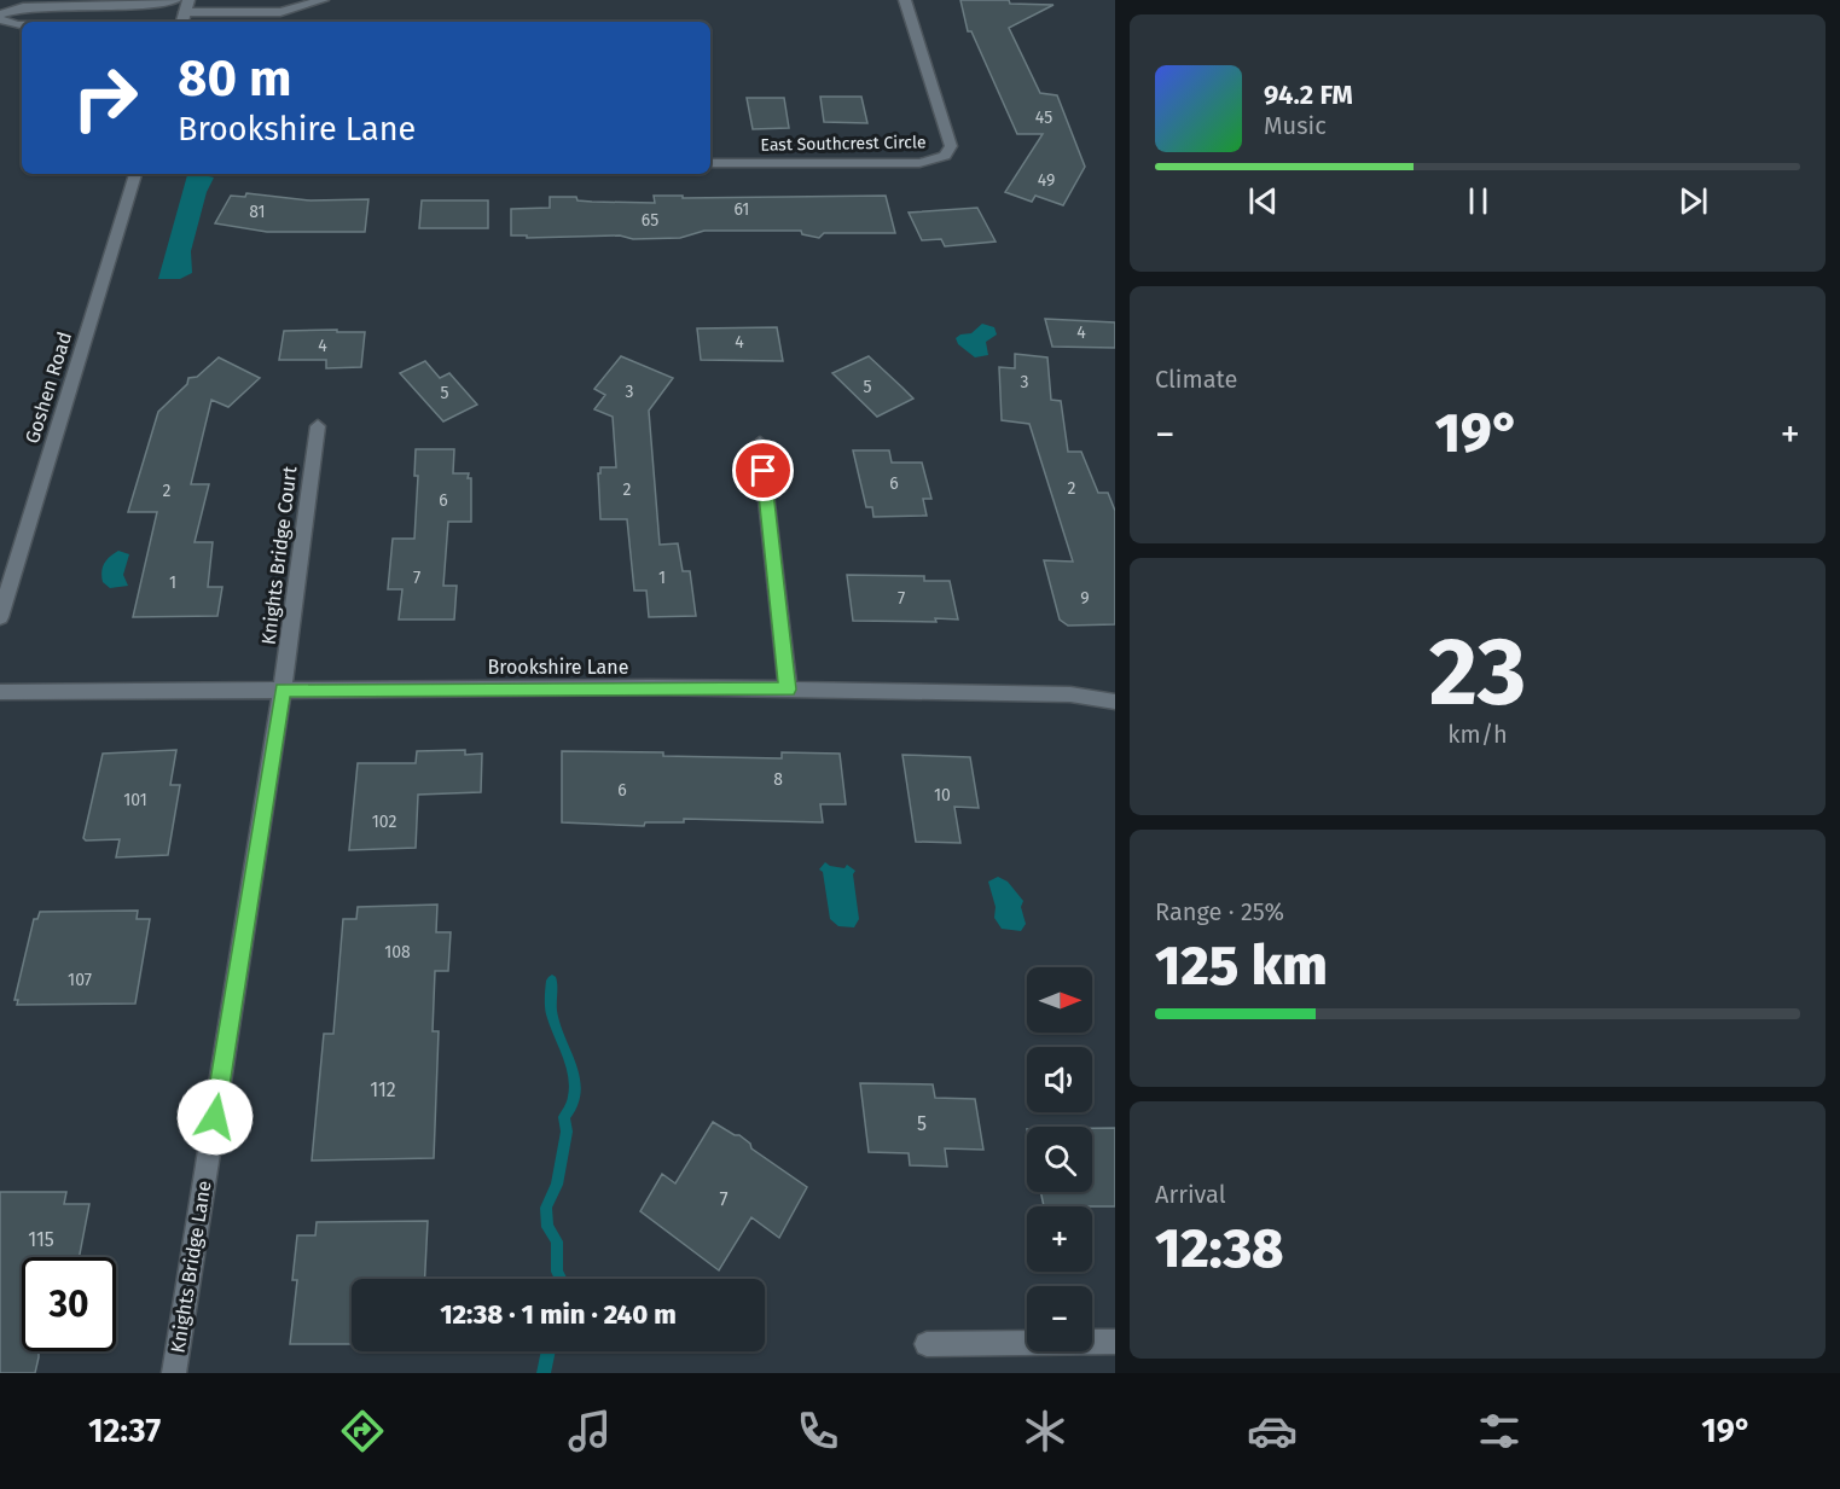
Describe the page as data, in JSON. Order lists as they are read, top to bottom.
{
  "streets": {
    "street": [
      "East Southcrest Circle",
      "Goshen Road",
      "Knights Bridge Court",
      "Brookshire Lane",
      "Knights Bridge Lane"
    ]
  },
  "crossings": [
    ["Knights Bridge Court", "Brookshire Lane"],
    ["Knights Bridge Court", "Knights Bridge Lane"],
    ["Brookshire Lane", "Knights Bridge Lane"]
  ],
  "house_numbers": [
    "45",
    "49",
    "61",
    "81",
    "65",
    "4",
    "4",
    "4",
    "3",
    "5",
    "3",
    "5",
    "6",
    "2",
    "2",
    "2",
    "6",
    "7",
    "1",
    "1",
    "7",
    "9",
    "8",
    "6",
    "10",
    "101",
    "102",
    "108",
    "107",
    "112",
    "5",
    "7",
    "115"
  ],
  "north": "right",
  "page": {
    "turn": ["80 m", "Brookshire Lane"],
    "song": ["94.2 FM", "Music"],
    "tile": [
      "Climate",
      ["23", "km/h"],
      ["Range · 25%", "125 km"],
      ["Arrival", "12:38"]
    ],
    "heat": ["−", "19°", "+"],
    "map_buttons": ["+", "−"],
    "limit": "30",
    "trip": "12:38 · 1 min · 240 m",
    "tabs": ["12:37", "19°"]
  }
}
